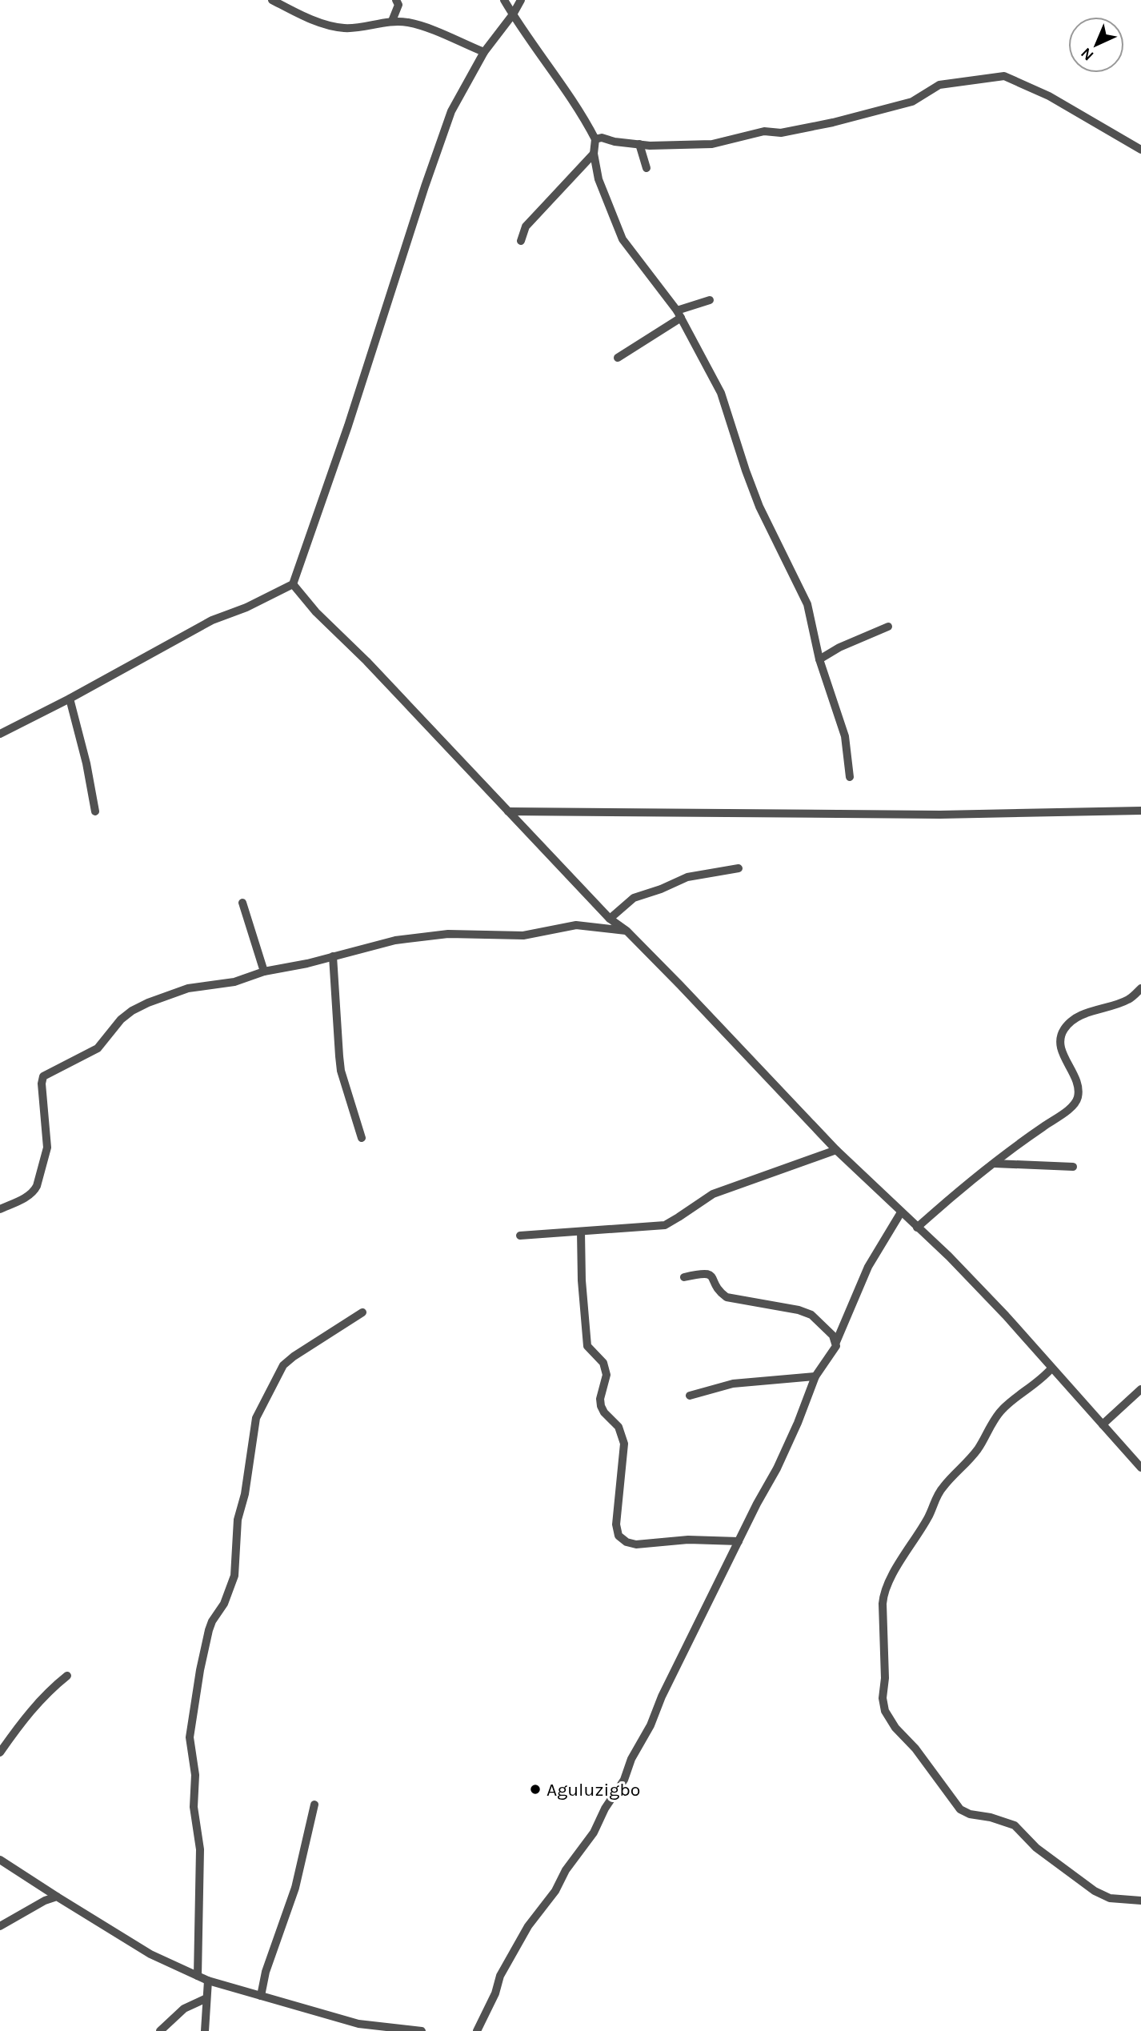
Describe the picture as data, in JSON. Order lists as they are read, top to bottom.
{
  "places": ["Aguluzigbo"],
  "north": "bottom left"
}
